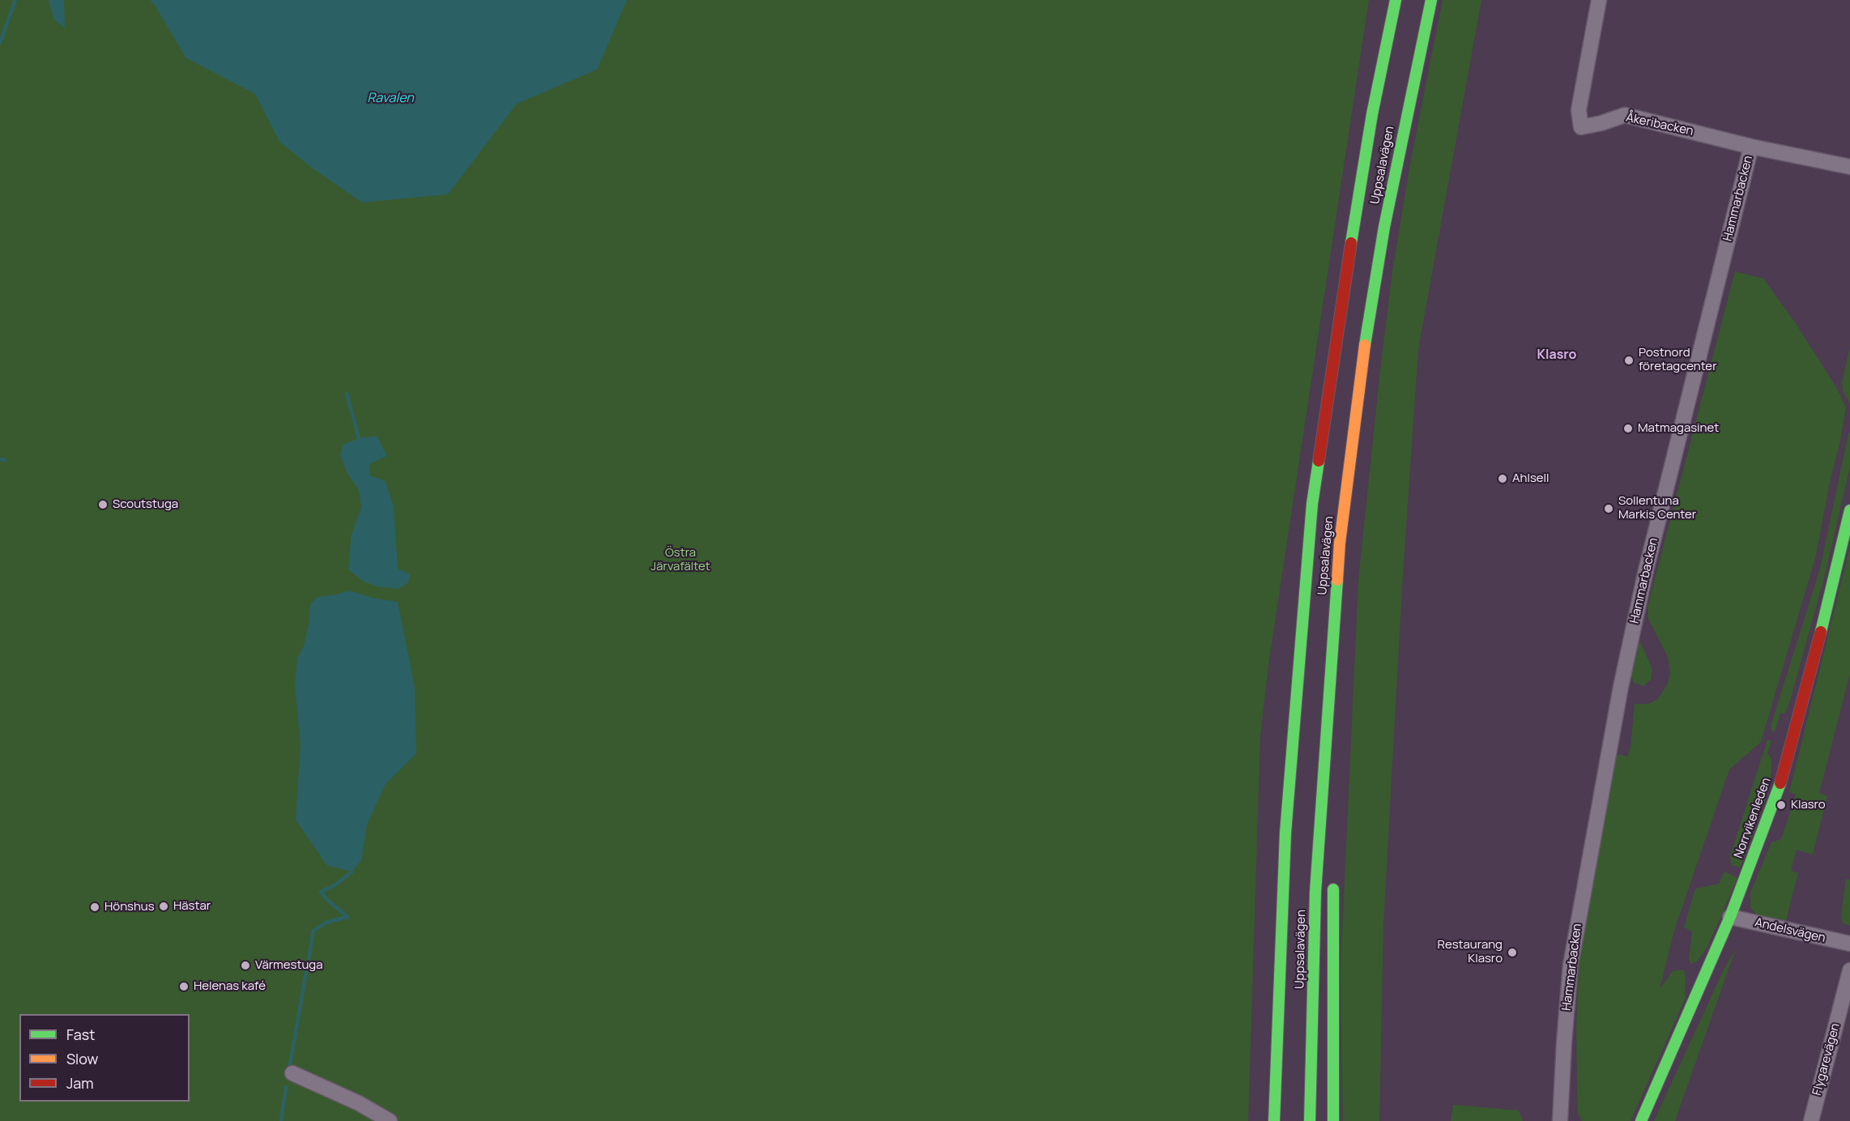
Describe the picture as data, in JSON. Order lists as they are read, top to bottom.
{
  "streets": {
    "main road": ["Uppsalavägen", "Norrvikenleden"],
    "street": [
      "Åkeribacken",
      "Hammarbacken",
      "Andelsvägen",
      "Flygarevägen"
    ]
  },
  "crossings": [
    ["Åkeribacken", "Hammarbacken"],
    ["Norrvikenleden", "Andelsvägen"]
  ],
  "districts": ["Klasro"],
  "water": ["Ravalen"],
  "parks": ["Östra Järvafältet"],
  "places": [
    "Postnord företagcenter",
    "Matmagasinet",
    "Ahlsell",
    "Scoutstuga",
    "Sollentuna Markis Center",
    "Klasro",
    "Hästar",
    "Hönshus",
    "Restaurang Klasro",
    "Värmestuga",
    "Helenas kafé"
  ],
  "legend": ["Fast", "Slow", "Jam"]
}
